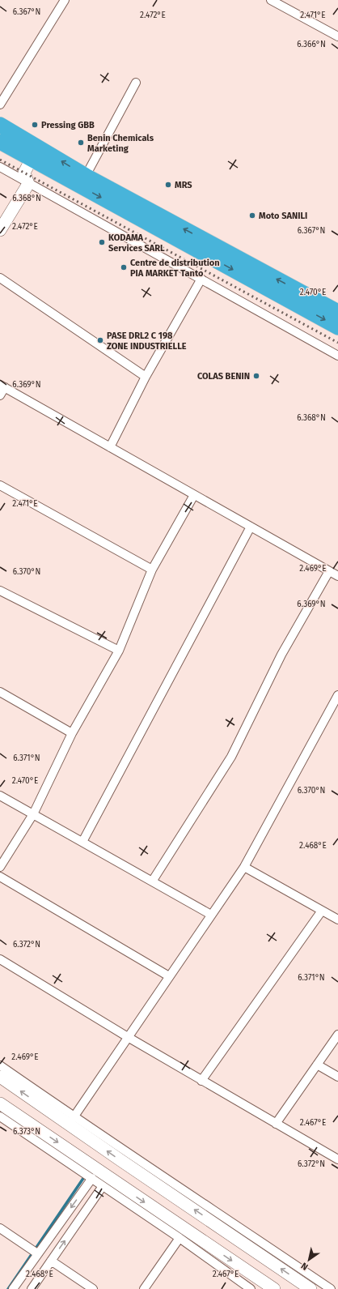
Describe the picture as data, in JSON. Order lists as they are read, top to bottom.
{
  "places": [
    "Pressing GBB",
    "Benin Chemicals Marketing",
    "MRS",
    "Moto SANILI",
    "KODAMA Services SARL",
    "Centre de distribution PIA MARKET Tanto",
    "PASE DRL2 C 198 ZONE INDUSTRIELLE",
    "COLAS BENIN"
  ],
  "north": "bottom left",
  "coordinates": [
    "6.367°N",
    "2.472°E",
    "2.471°E",
    "6.366°N",
    "6.368°N",
    "2.470°E",
    "6.369°N",
    "2.469°E",
    "6.370°N",
    "6.371°N",
    "2.468°E",
    "6.372°N",
    "2.467°E",
    "6.373°N"
  ]
}
